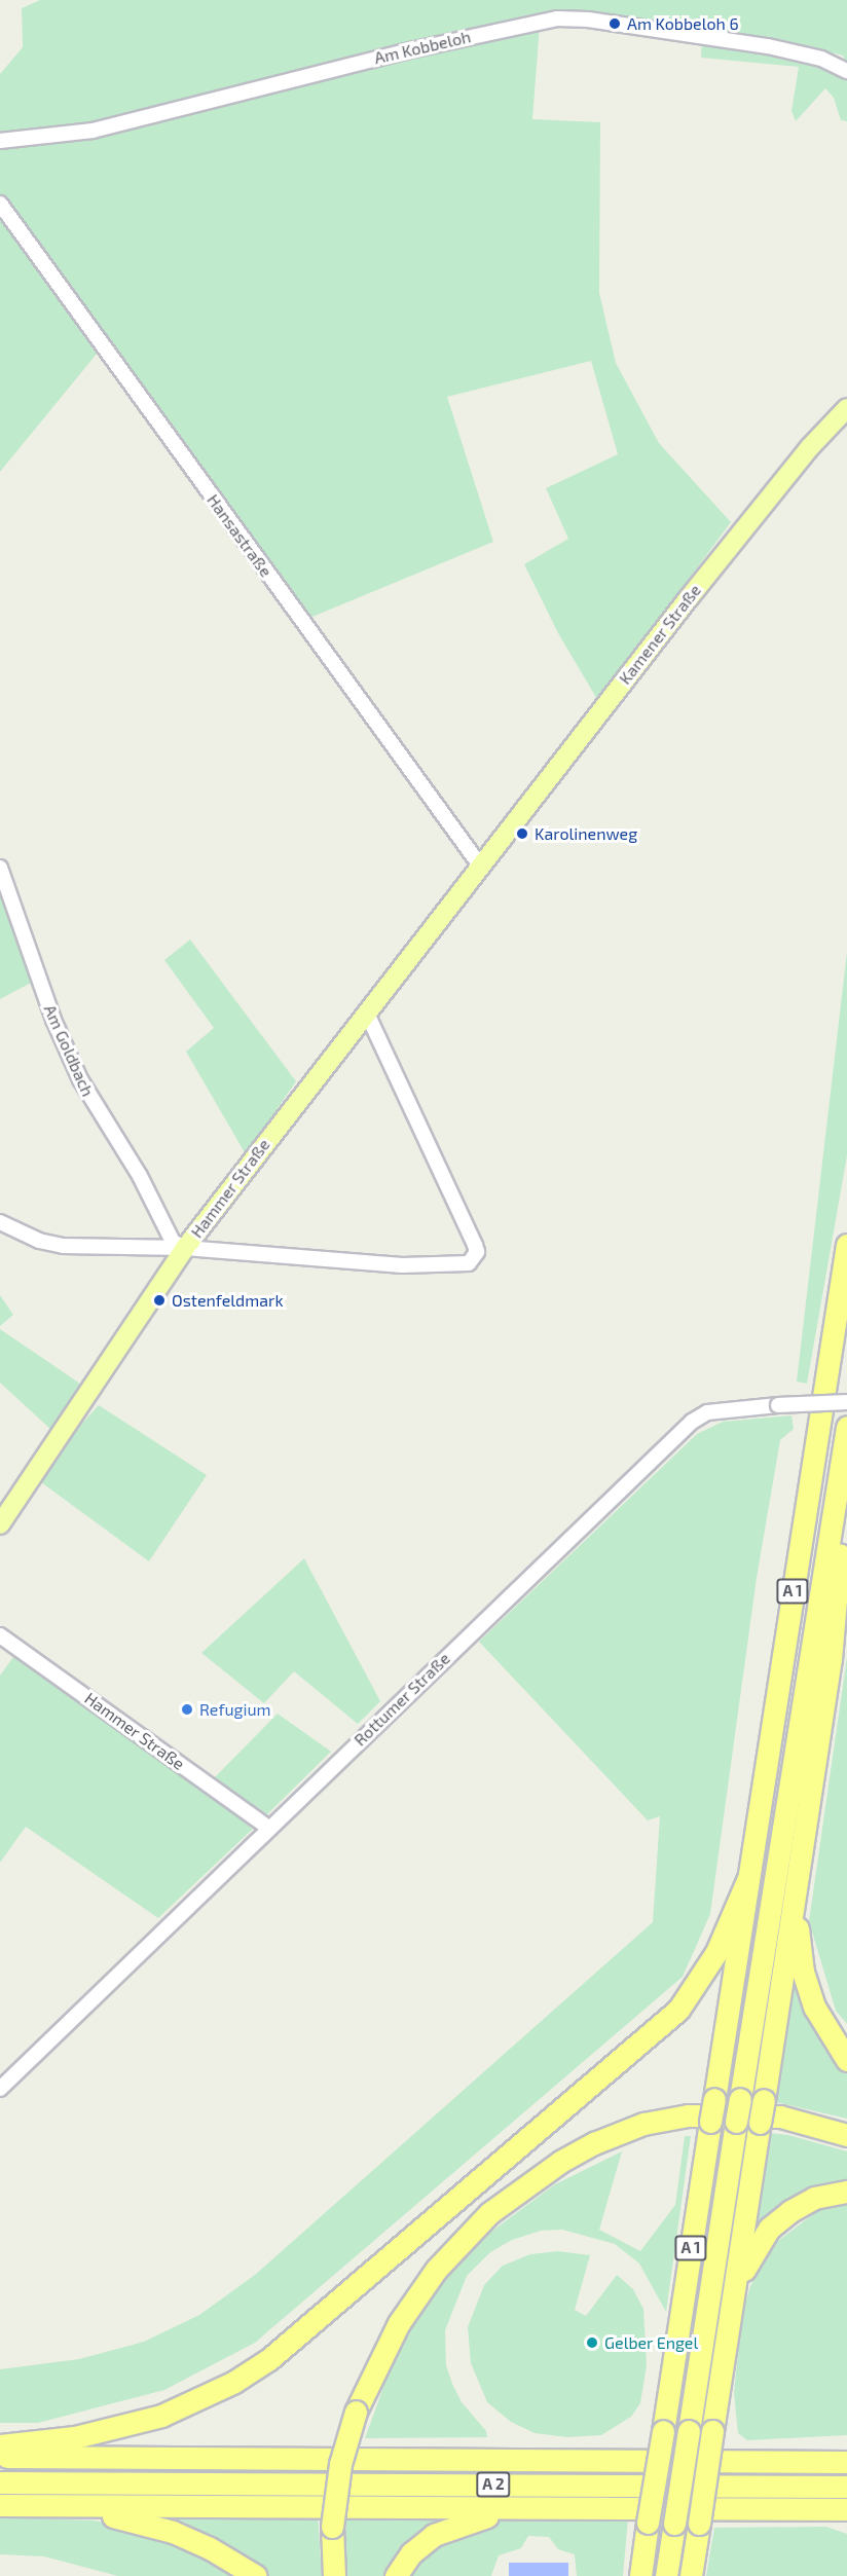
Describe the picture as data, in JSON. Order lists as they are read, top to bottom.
{
  "streets": {
    "highway": ["A 1", "A 2"],
    "main road": ["Kamener Straße", "Hammer Straße"],
    "street": [
      "Am Kobbeloh",
      "Hansastraße",
      "Am Goldbach",
      "Rottumer Straße"
    ]
  },
  "crossings": [
    ["Hansastraße", "Kamener Straße"],
    ["Hansastraße", "Hammer Straße"],
    ["Kamener Straße", "Hammer Straße"],
    ["Am Goldbach", "Hammer Straße"],
    ["Hammer Straße", "Rottumer Straße"]
  ],
  "places": [
    "Am Kobbeloh 6",
    "Karolinenweg",
    "Ostenfeldmark",
    "Refugium",
    "Gelber Engel"
  ]
}
